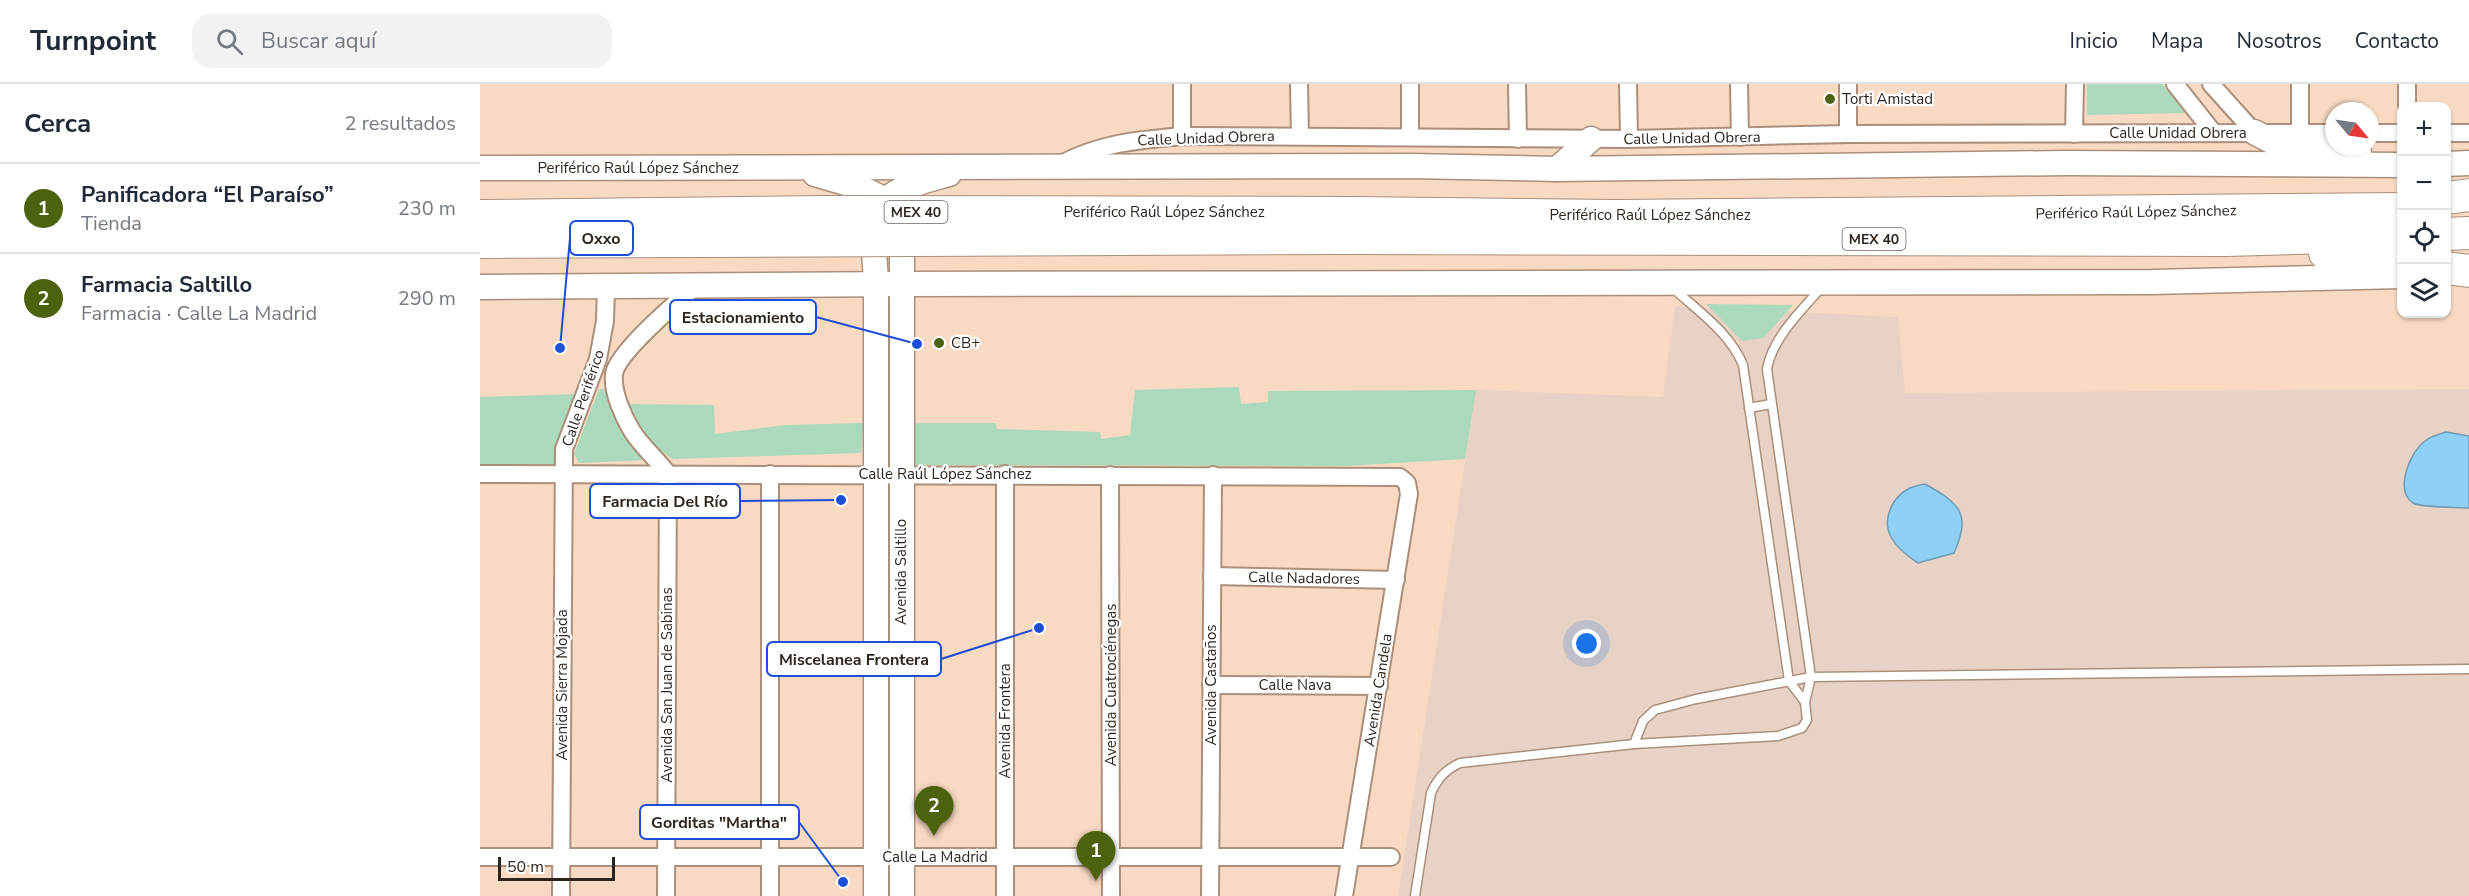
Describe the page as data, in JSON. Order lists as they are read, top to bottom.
{
  "streets": {
    "highway": ["Periférico Raúl López Sánchez", "MEX 40"],
    "main road": ["Avenida Saltillo"],
    "street": [
      "Calle Unidad Obrera",
      "Calle Periférico",
      "Calle Raúl López Sánchez",
      "Calle Nadadores",
      "Avenida Sierra Mojada",
      "Avenida San Juan de Sabinas",
      "Avenida Cuatrociénegas",
      "Avenida Castaños",
      "Calle Nava",
      "Avenida Candela",
      "Avenida Frontera",
      "Calle La Madrid"
    ]
  },
  "crossings": [
    ["Calle Unidad Obrera", "Periférico Raúl López Sánchez"],
    ["Periférico Raúl López Sánchez", "Avenida Saltillo"],
    ["Calle Periférico", "Calle Raúl López Sánchez"],
    ["Calle Periférico", "Avenida Sierra Mojada"],
    ["Calle Raúl López Sánchez", "Avenida Saltillo"],
    ["Calle Raúl López Sánchez", "Avenida Sierra Mojada"],
    ["Calle Raúl López Sánchez", "Avenida San Juan de Sabinas"],
    ["Calle Raúl López Sánchez", "Avenida Cuatrociénegas"],
    ["Calle Raúl López Sánchez", "Avenida Castaños"],
    ["Calle Raúl López Sánchez", "Avenida Candela"],
    ["Calle Raúl López Sánchez", "Avenida Frontera"],
    ["Avenida Saltillo", "Calle La Madrid"],
    ["Calle Nadadores", "Avenida Castaños"],
    ["Calle Nadadores", "Avenida Candela"],
    ["Avenida Sierra Mojada", "Calle La Madrid"],
    ["Avenida San Juan de Sabinas", "Calle La Madrid"],
    ["Avenida Cuatrociénegas", "Calle La Madrid"],
    ["Avenida Castaños", "Calle Nava"],
    ["Avenida Castaños", "Calle La Madrid"],
    ["Calle Nava", "Avenida Candela"],
    ["Avenida Candela", "Calle La Madrid"],
    ["Avenida Frontera", "Calle La Madrid"]
  ],
  "places": [
    "Torti Amistad",
    "CB+",
    "Estacionamiento",
    "Oxxo",
    "Farmacia Del Río",
    "Miscelanea Frontera",
    "Gorditas \"Martha\""
  ],
  "scale_bar": "50 m",
  "north": "bottom right",
  "page": {
    "header": "Turnpoint",
    "search": "Buscar aquí",
    "nav": [
      "Inicio",
      "Mapa",
      "Nosotros",
      "Contacto"
    ],
    "heading": ["Cerca", "2 resultados"],
    "map_buttons": ["+", "−"],
    "list": [
      {
        "mark": "1",
        "name": "Panificadora “El Paraíso”",
        "note": "Tienda",
        "value": "230 m"
      },
      {
        "mark": "2",
        "name": "Farmacia Saltillo",
        "note": "Farmacia · Calle La Madrid",
        "value": "290 m"
      }
    ],
    "pins": ["2", "1"],
    "scale": "50 m"
  }
}
